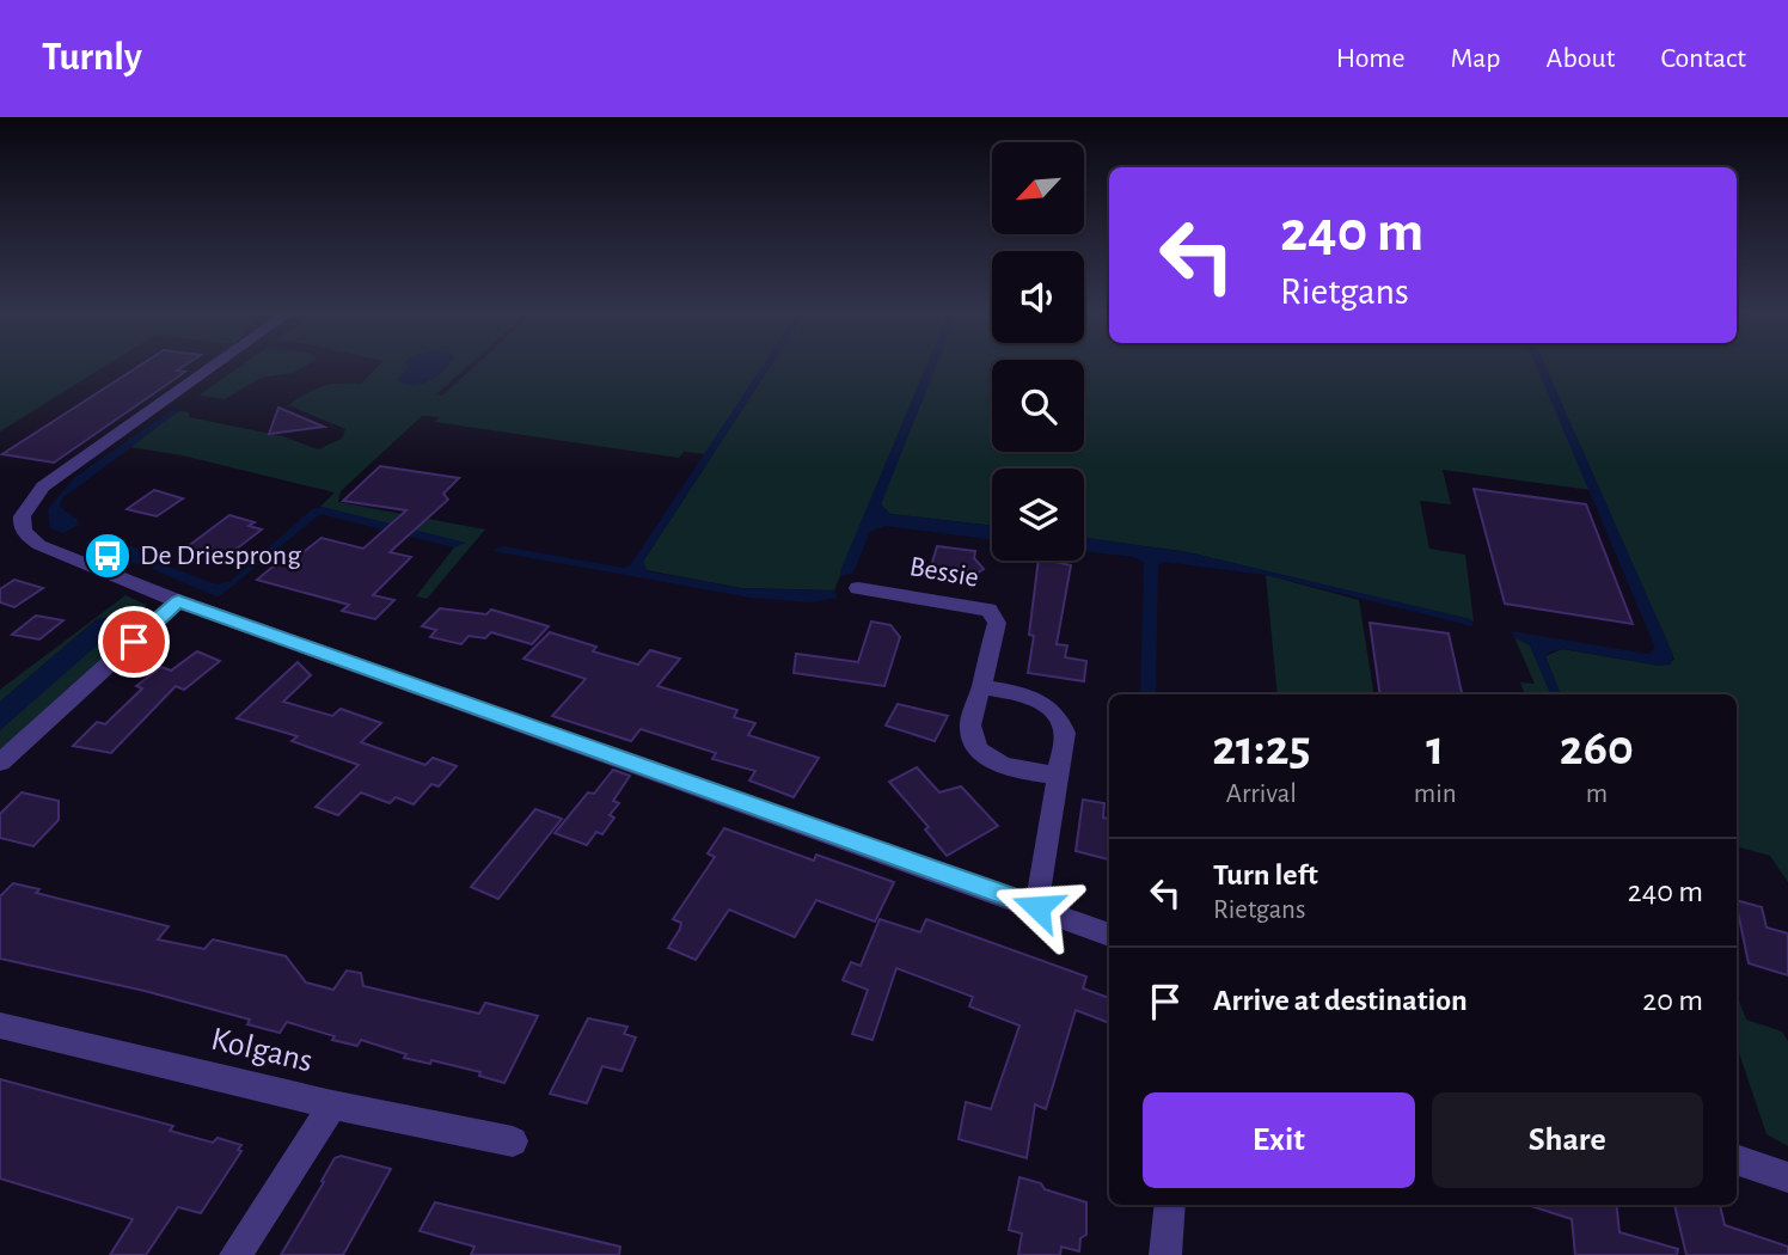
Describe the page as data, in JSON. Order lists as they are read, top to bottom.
{
  "streets": {
    "street": ["Bessie", "Kolgans"]
  },
  "places": {
    "bus stop": ["De Driesprong"]
  },
  "north": "bottom left",
  "page": {
    "header": "Turnly",
    "nav": [
      "Home",
      "Map",
      "About",
      "Contact"
    ],
    "turn": ["240 m", "Rietgans"],
    "eta": [
      "21:25",
      "Arrival",
      "1",
      "min",
      "260",
      "m"
    ],
    "list": [
      {
        "name": "Turn left",
        "note": "Rietgans",
        "value": "240 m"
      },
      {
        "name": "Arrive at destination",
        "value": "20 m"
      }
    ],
    "buttons": ["Exit", "Share"]
  }
}
